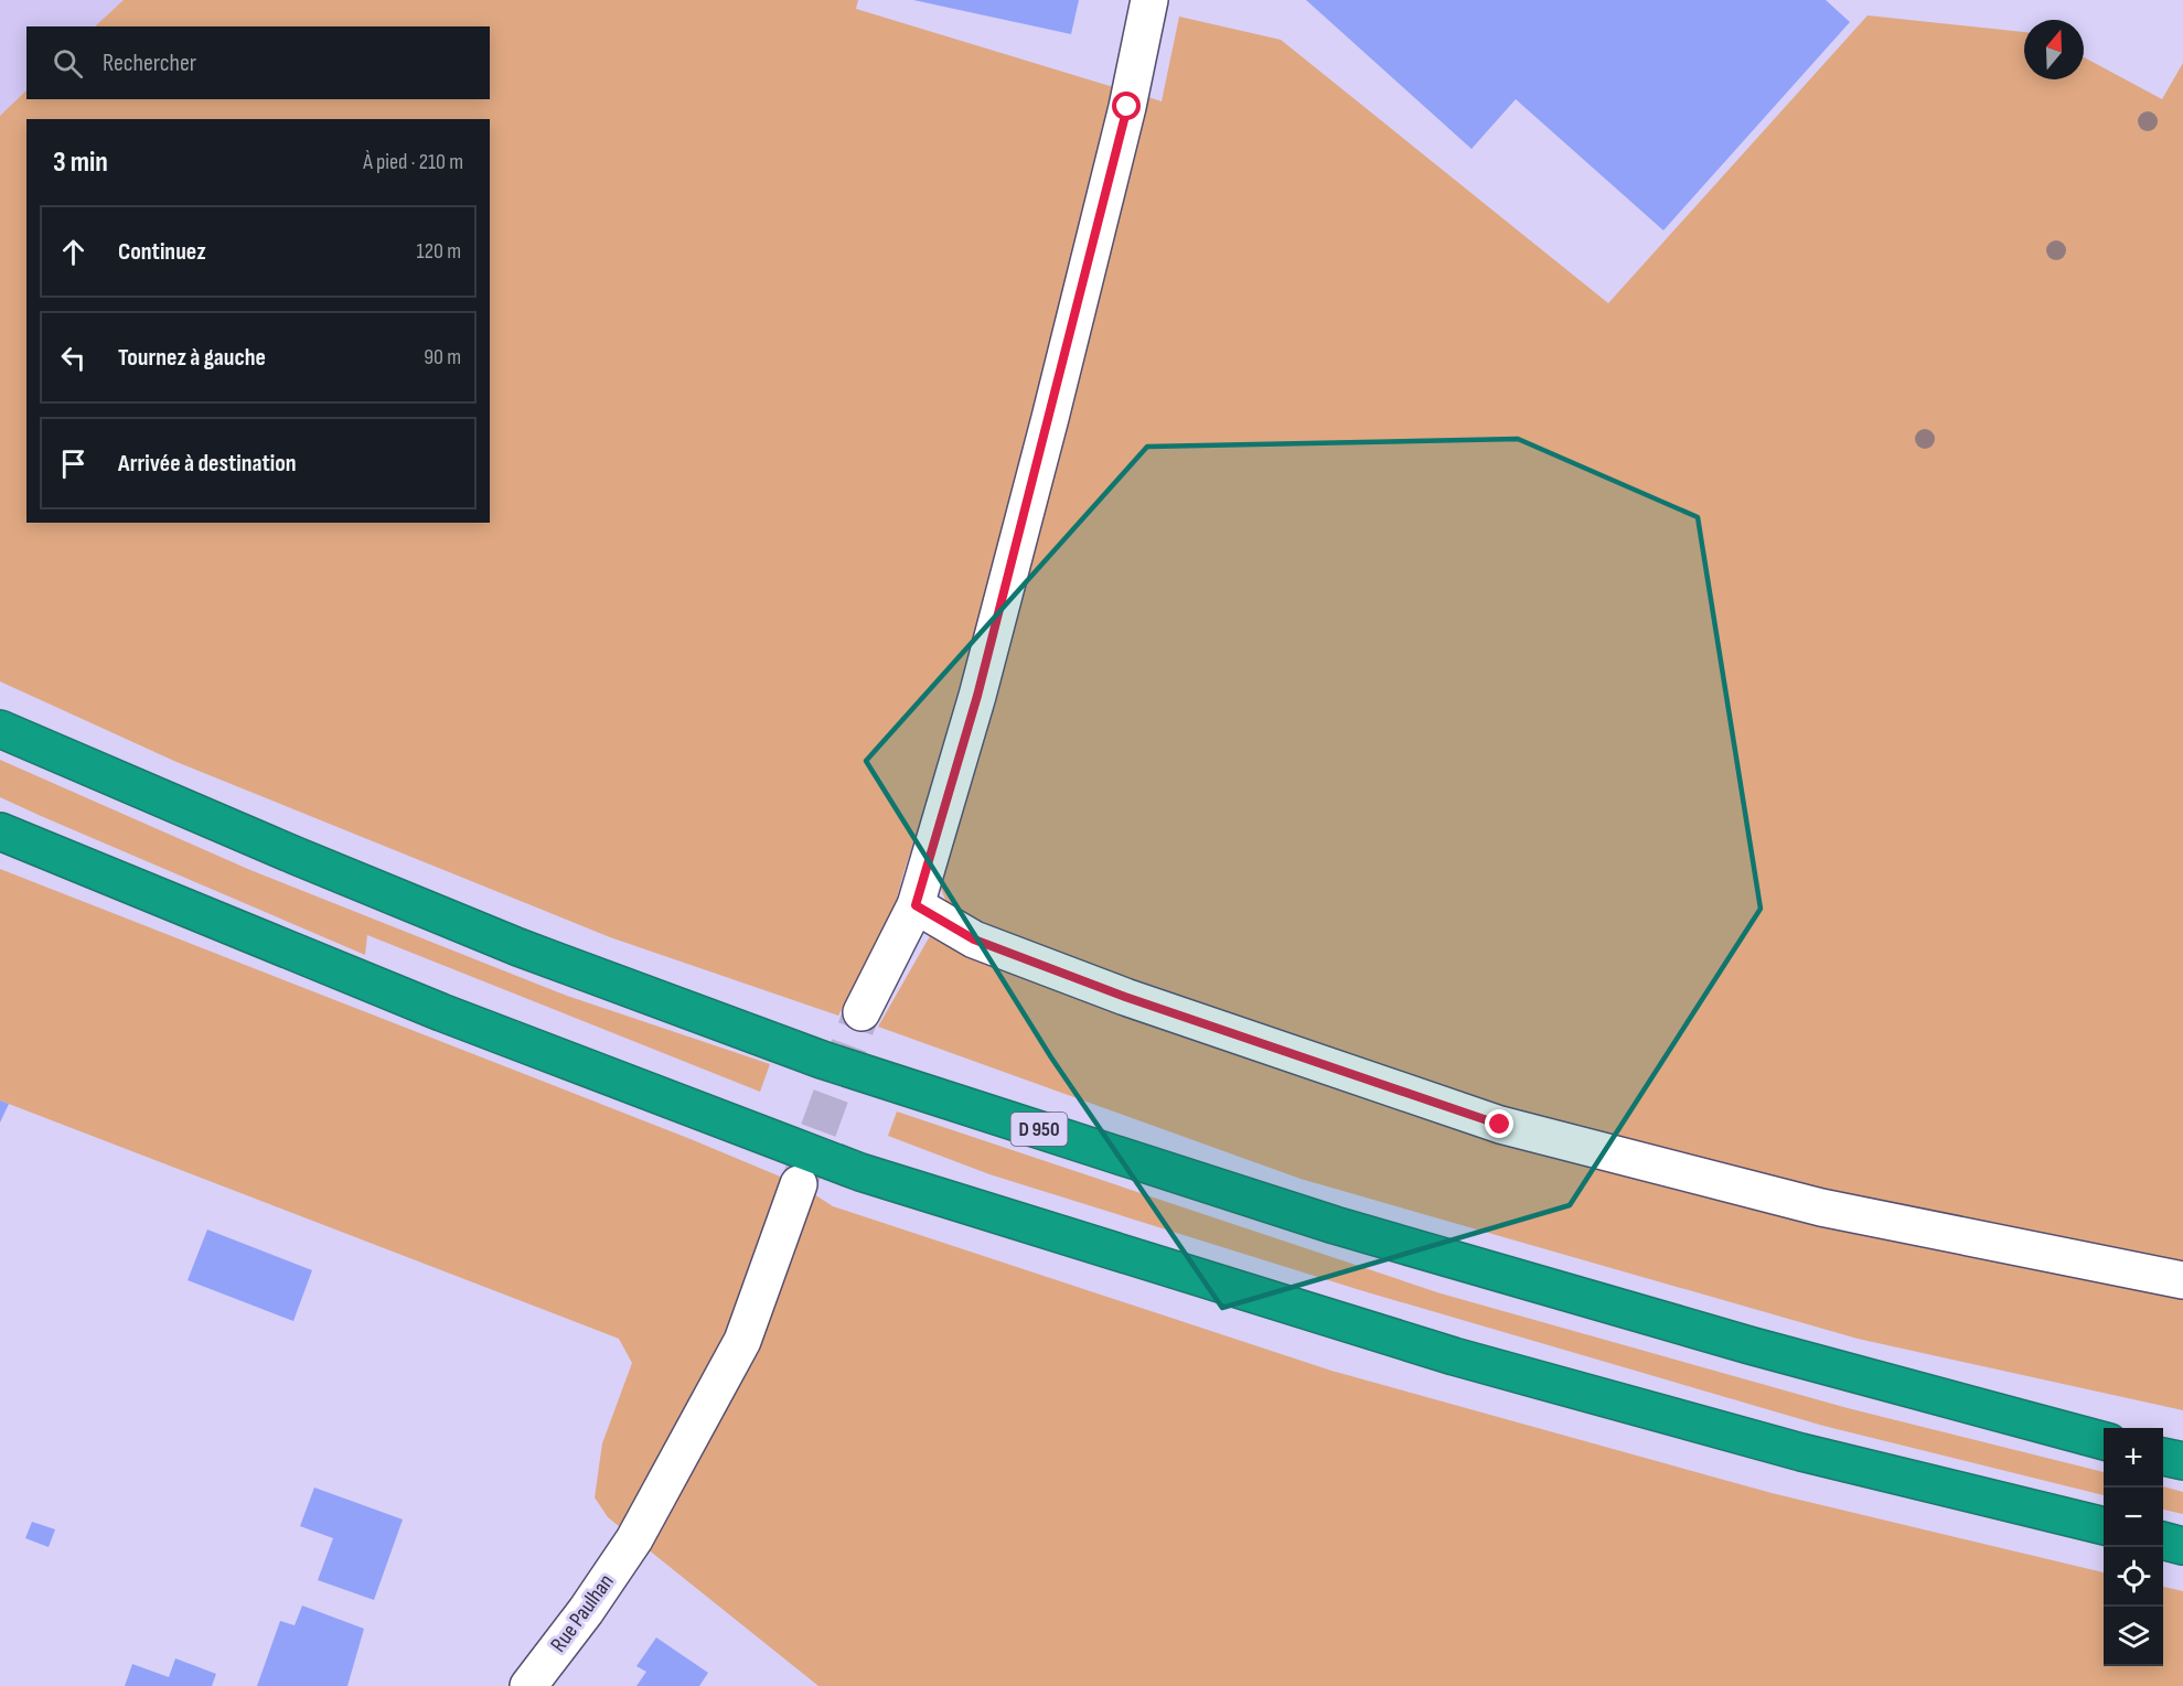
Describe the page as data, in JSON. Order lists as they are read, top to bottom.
{
  "streets": {
    "highway": ["D 950"],
    "street": ["Rue Paulhan"]
  },
  "north": "top",
  "page": {
    "search": "Rechercher",
    "heading": ["3 min", "À pied · 210 m"],
    "list": [
      ["Continuez", "120 m"],
      ["Tournez à gauche", "90 m"],
      "Arrivée à destination"
    ],
    "map_buttons": ["+", "−"]
  }
}
